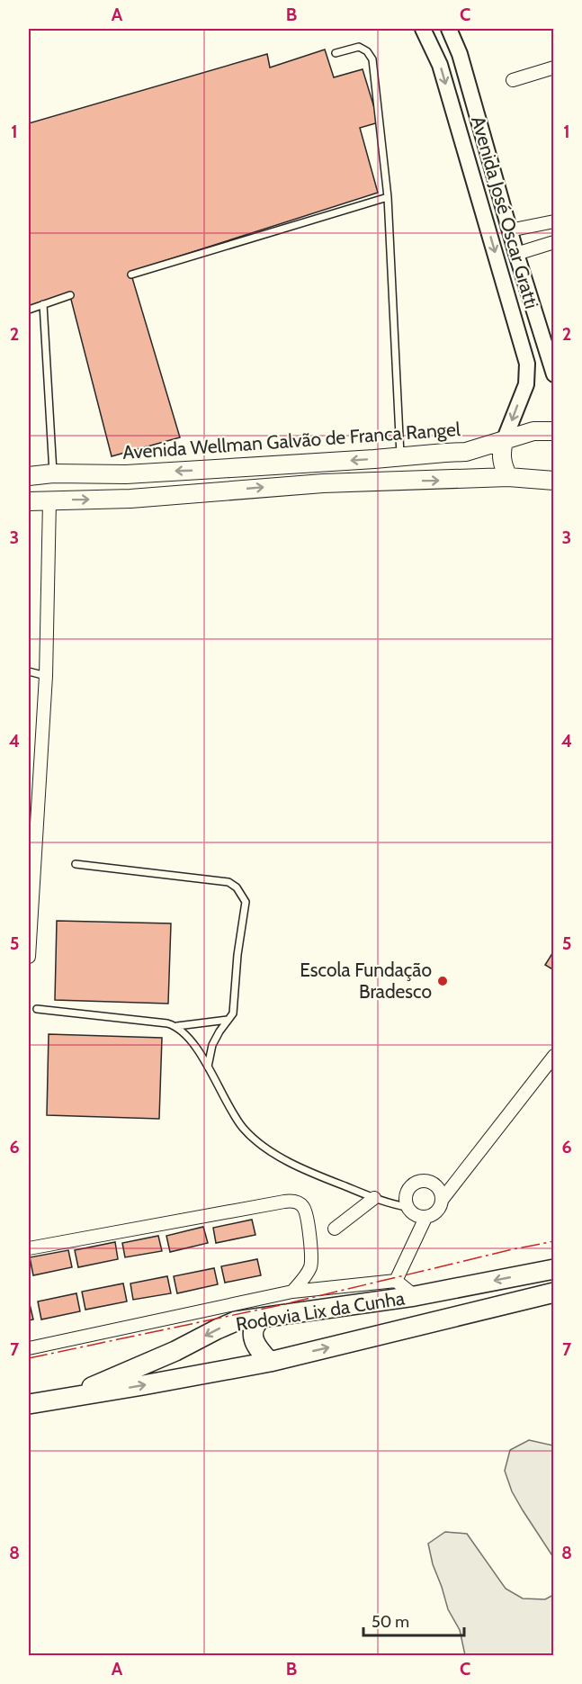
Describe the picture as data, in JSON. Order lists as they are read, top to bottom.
{
  "streets": {
    "main road": ["Avenida Wellman Galvão de Franca Rangel", "Rodovia Lix da Cunha"],
    "street": ["Avenida José Oscar Gratti"]
  },
  "crossings": [
    ["Avenida José Oscar Gratti", "Avenida Wellman Galvão de Franca Rangel"]
  ],
  "places": ["Escola Fundação Bradesco"],
  "scale_bar": "50 m",
  "grid": {
    "columns": ["A", "B", "C"],
    "rows": [
      "1",
      "2",
      "3",
      "4",
      "5",
      "6",
      "7",
      "8"
    ]
  }
}
